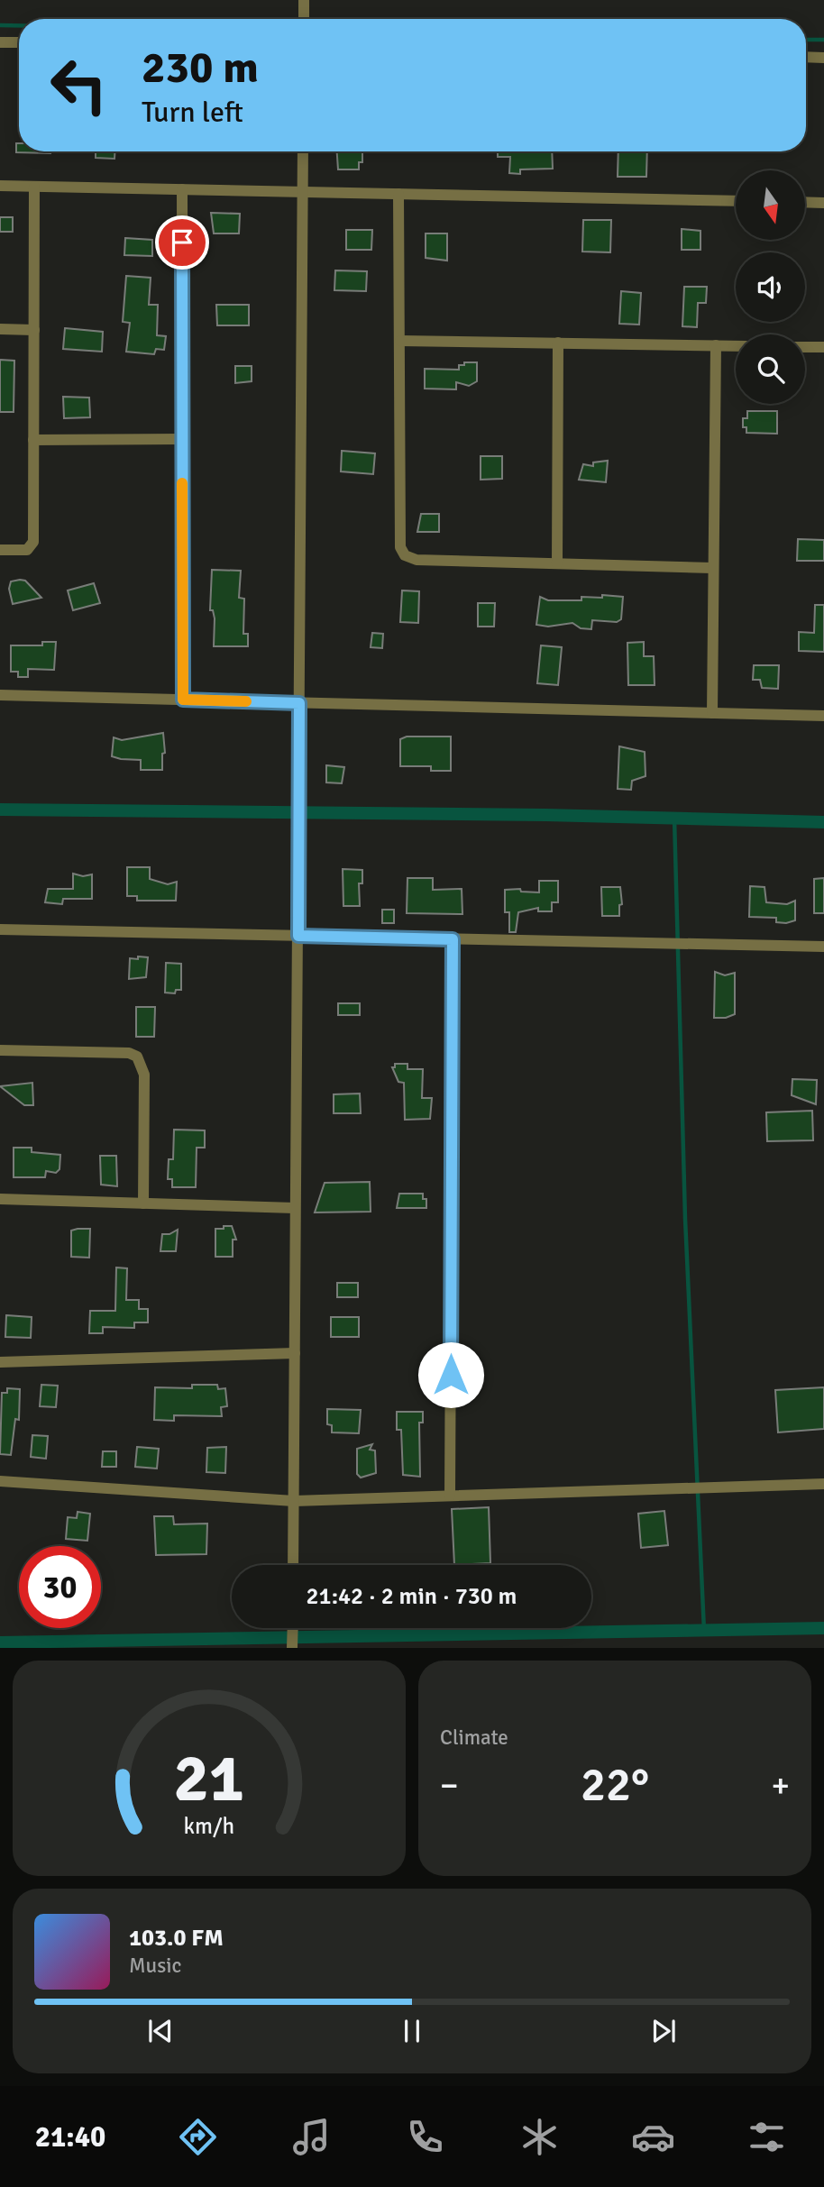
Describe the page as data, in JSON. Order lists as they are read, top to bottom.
{
  "north": "bottom",
  "page": {
    "turn": ["230 m", "Turn left"],
    "limit": "30",
    "trip": "21:42 · 2 min · 730 m",
    "tile": "Climate",
    "heat": ["−", "22°", "+"],
    "song": ["103.0 FM", "Music"],
    "tabs": "21:40",
    "gauge": ["21", "km/h"]
  }
}
